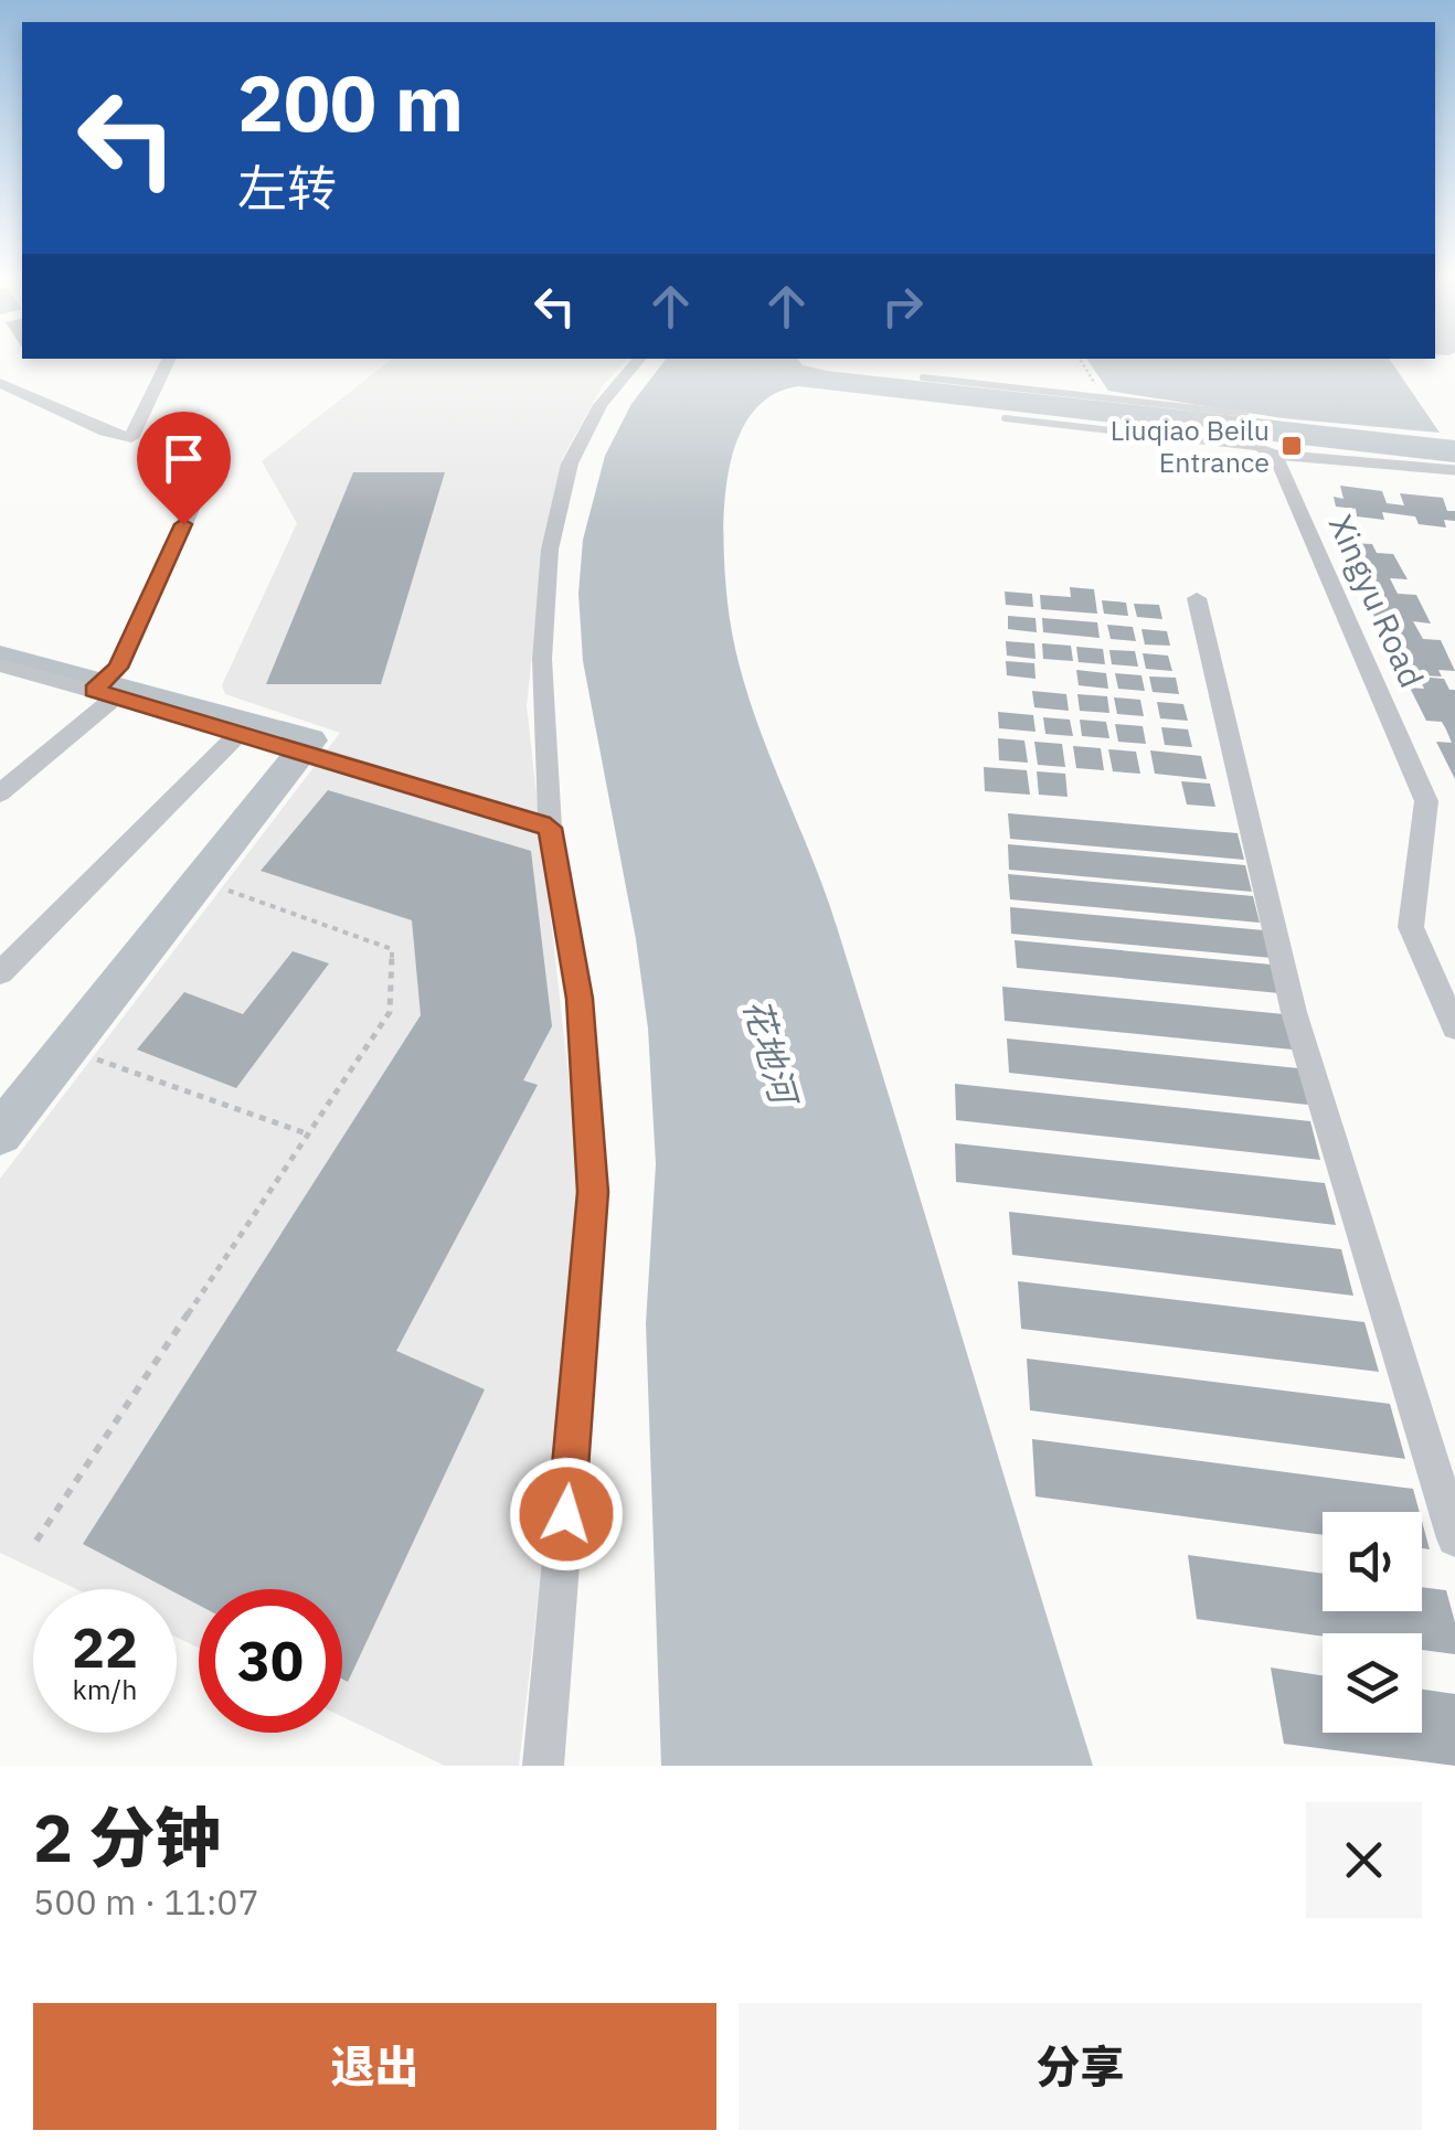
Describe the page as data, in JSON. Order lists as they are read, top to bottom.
{
  "streets": {
    "street": ["Xingyu Road"]
  },
  "water": ["花地河"],
  "places": {
    "transit": ["Liuqiao Beilu Entrance"]
  },
  "page": {
    "turn": ["200 m", "左转"],
    "speed": "22 km/h",
    "limit": "30",
    "heading": ["2 分钟", "500 m · 11:07"],
    "buttons": ["退出", "分享"]
  }
}
